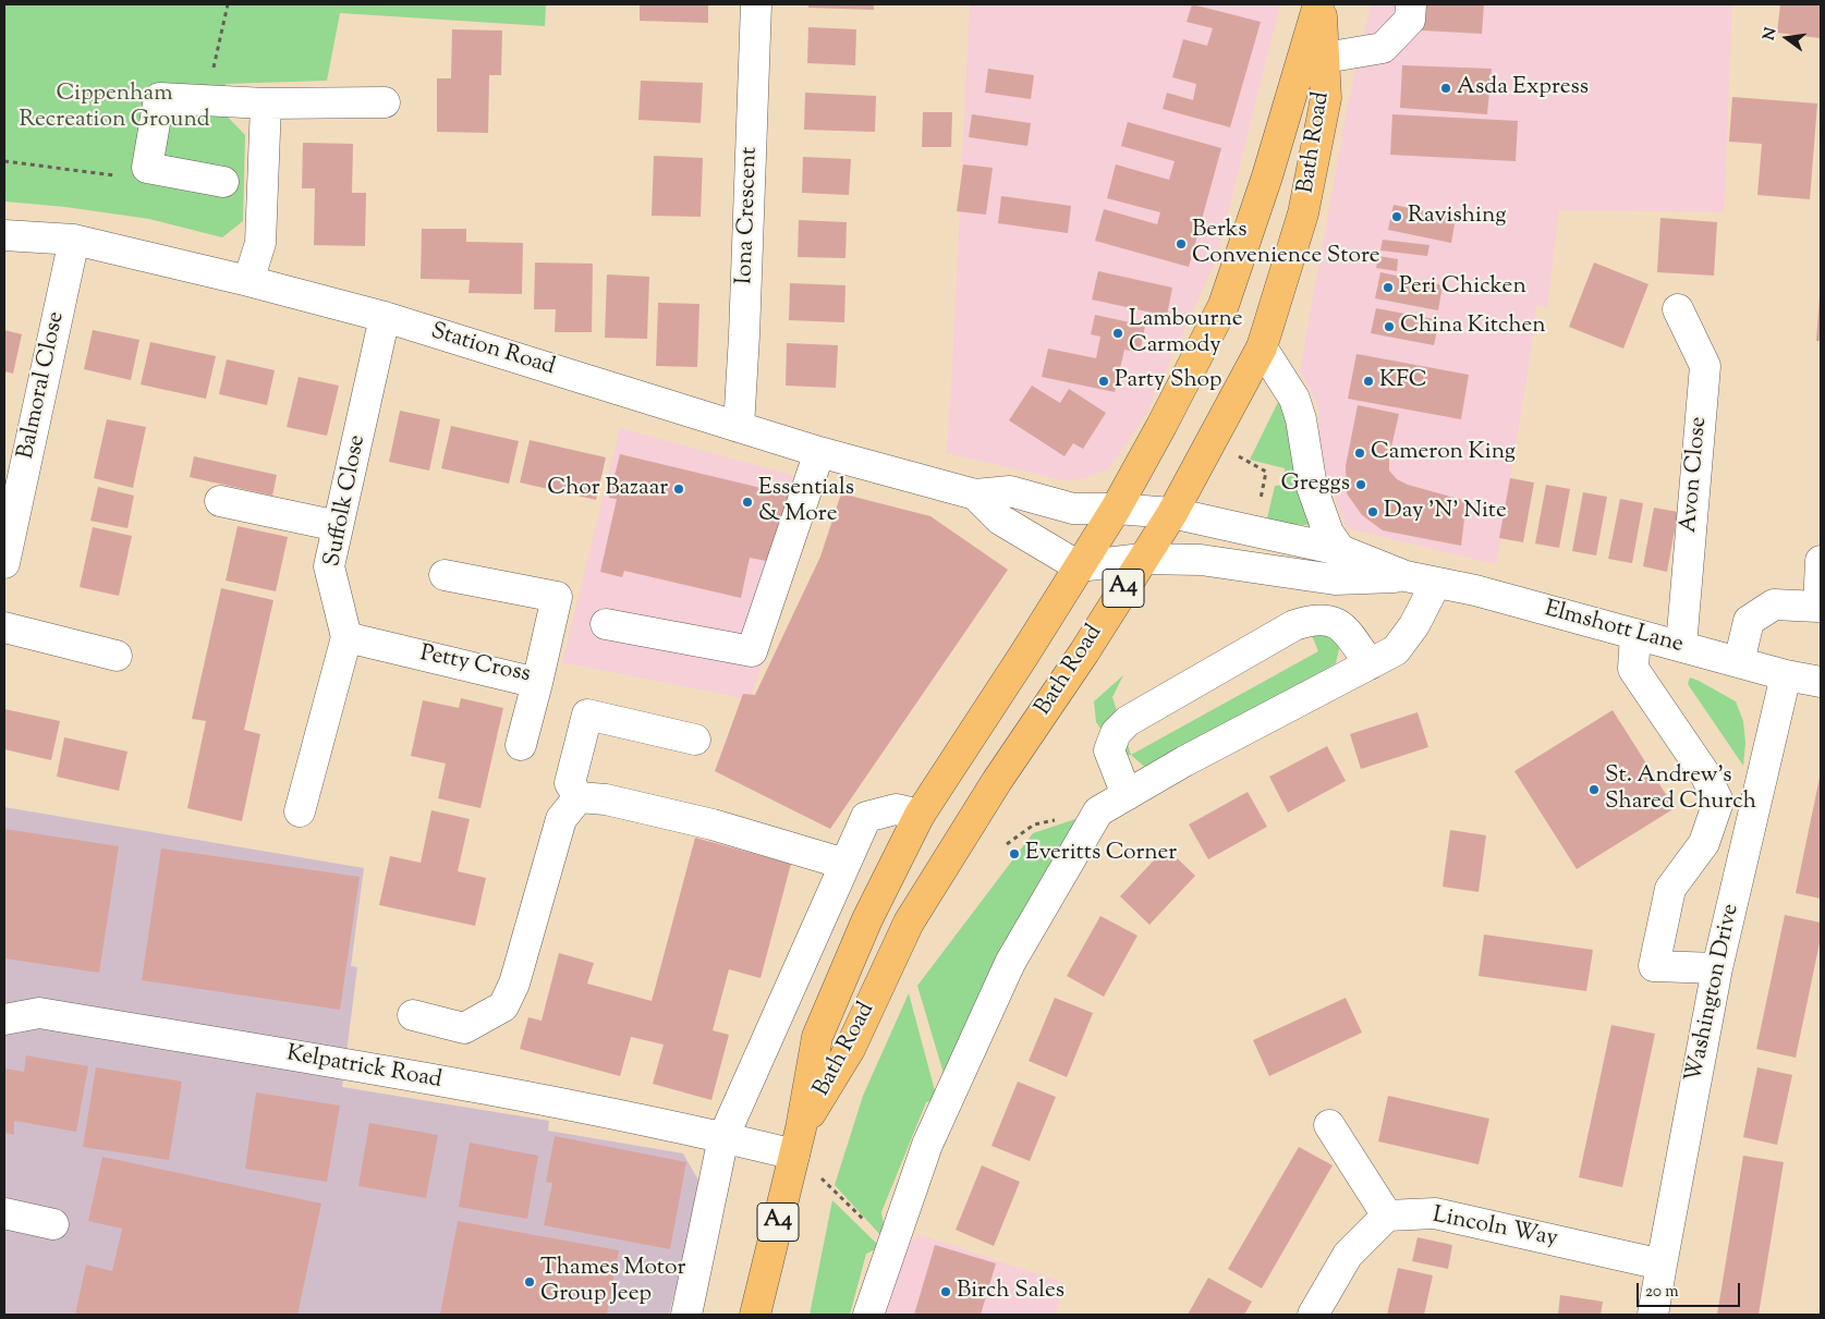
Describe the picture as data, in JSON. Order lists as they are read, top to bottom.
{
  "streets": {
    "main road": ["Bath Road", "A4"],
    "street": [
      "Iona Crescent",
      "Station Road",
      "Balmoral Close",
      "Avon Close",
      "Suffolk Close",
      "Elmshott Lane",
      "Petty Cross",
      "Washington Drive",
      "Kelpatrick Road",
      "Lincoln Way"
    ]
  },
  "crossings": [
    ["Bath Road", "Station Road"],
    ["Bath Road", "Elmshott Lane"],
    ["Bath Road", "Kelpatrick Road"],
    ["Iona Crescent", "Station Road"],
    ["Station Road", "Balmoral Close"],
    ["Station Road", "Suffolk Close"],
    ["Station Road", "Elmshott Lane"],
    ["Avon Close", "Elmshott Lane"],
    ["Suffolk Close", "Petty Cross"],
    ["Elmshott Lane", "Washington Drive"],
    ["Washington Drive", "Lincoln Way"]
  ],
  "parks": ["Cippenham Recreation Ground"],
  "places": [
    "Asda Express",
    "Ravishing",
    "Berks Convenience Store",
    "Peri Chicken",
    "China Kitchen",
    "Lambourne Carmody",
    "Party Shop",
    "KFC",
    "Cameron King",
    "Greggs",
    "Chor Bazaar",
    "Essentials & More",
    "Day 'N' Nite",
    "St. Andrew's Shared Church",
    "Everitts Corner",
    "Thames Motor Group Jeep",
    "Birch Sales"
  ],
  "scale_bar": "20 m",
  "north": "left"
}
